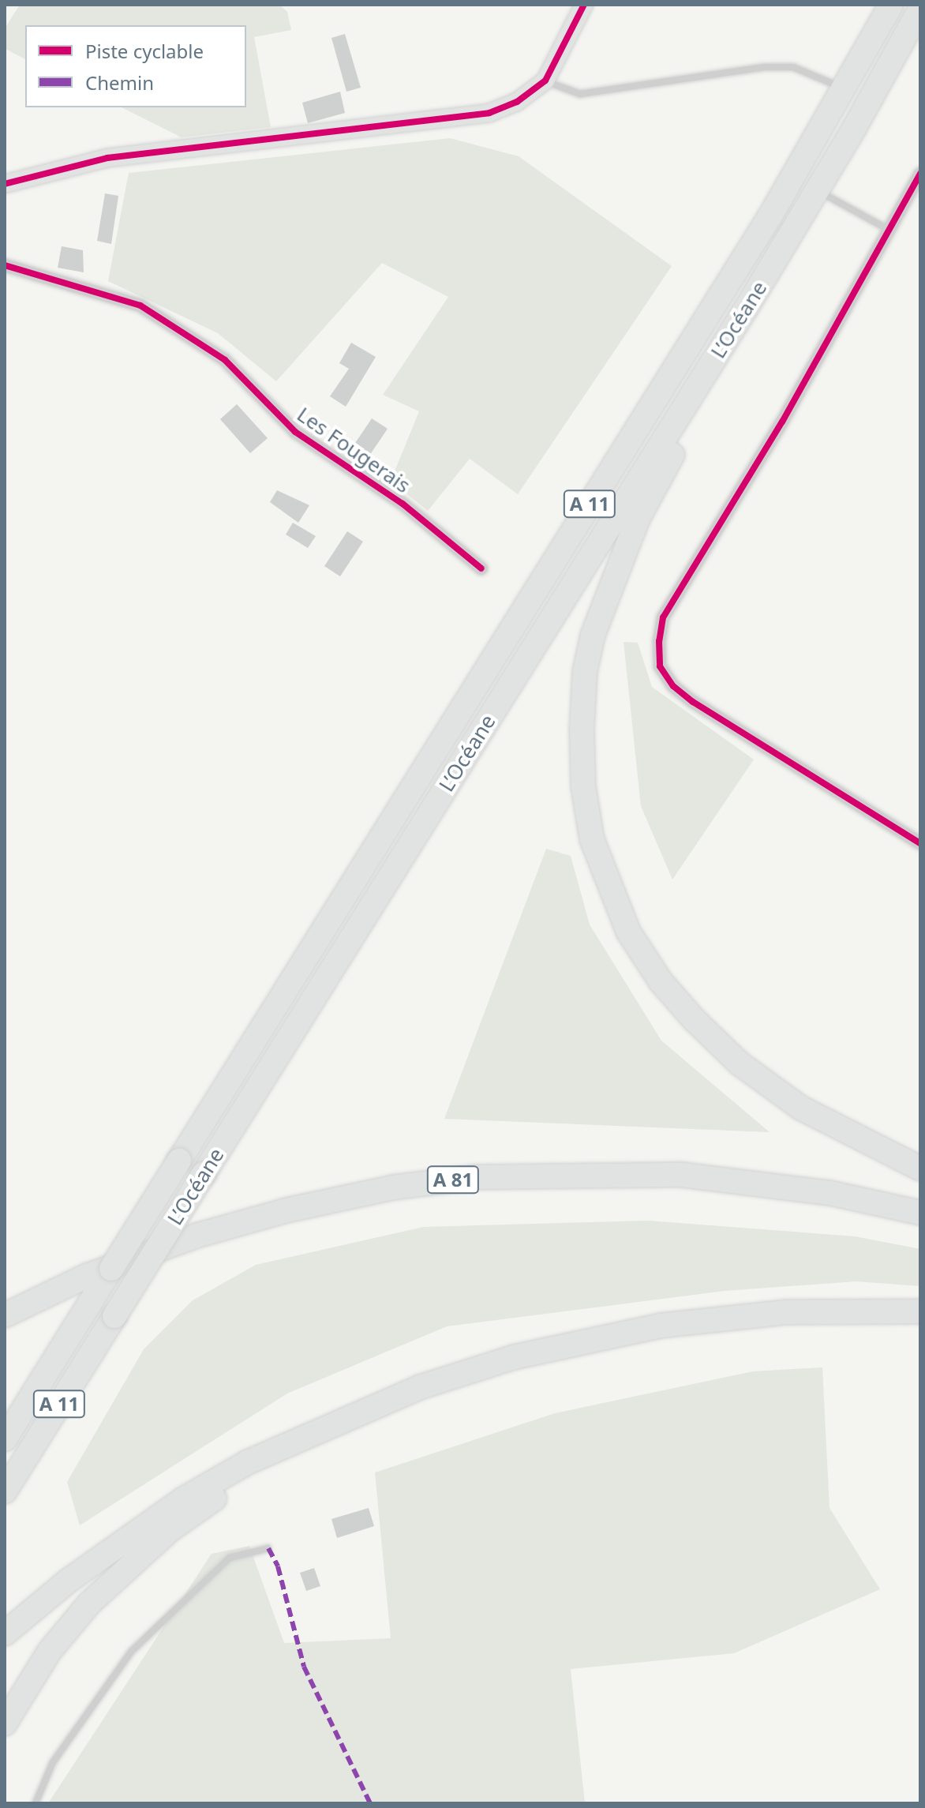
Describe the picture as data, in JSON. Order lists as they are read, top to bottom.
{
  "streets": {
    "highway": ["L’Océane", "A 11", "A 81"],
    "street": ["Les Fougerais"]
  },
  "legend": ["Piste cyclable", "Chemin"]
}
